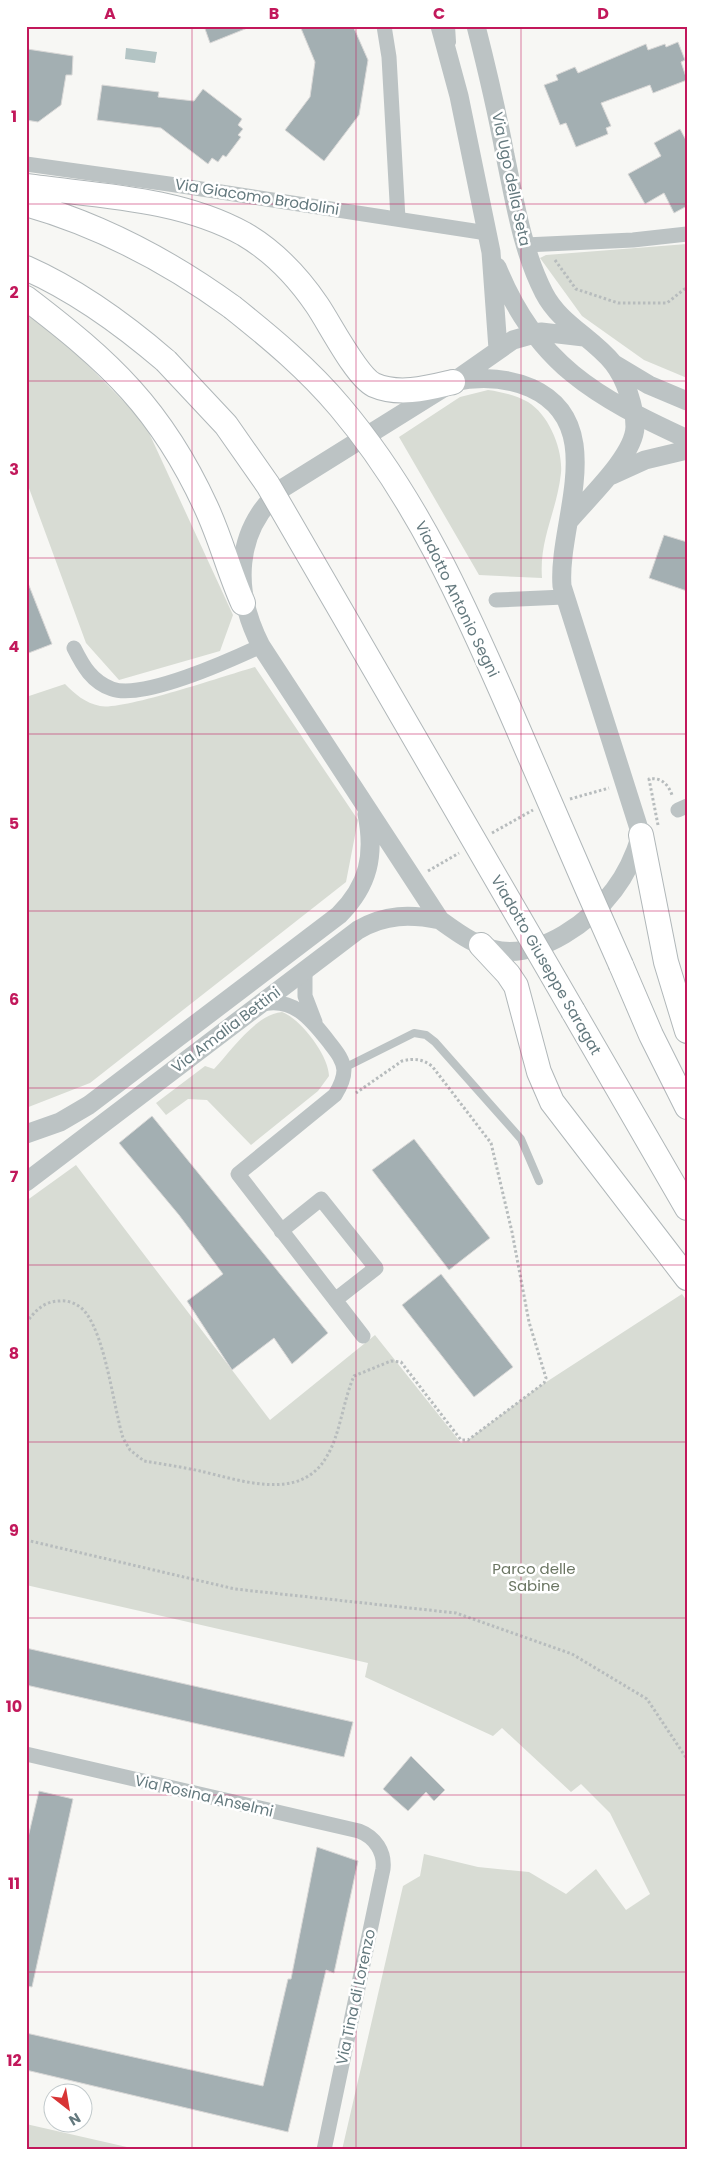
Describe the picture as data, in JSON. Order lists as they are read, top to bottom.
{
  "streets": {
    "main road": ["Viadotto Antonio Segni", "Viadotto Giuseppe Saragat"],
    "street": [
      "Via Ugo della Seta",
      "Via Giacomo Brodolini",
      "Via Amalia Bettini",
      "Via Rosina Anselmi",
      "Via Tina di Lorenzo"
    ]
  },
  "crossings": [
    ["Via Rosina Anselmi", "Via Tina di Lorenzo"]
  ],
  "parks": ["Parco delle Sabine"],
  "north": "bottom right",
  "grid": {
    "columns": [
      "A",
      "B",
      "C",
      "D"
    ],
    "rows": [
      "1",
      "2",
      "3",
      "4",
      "5",
      "6",
      "7",
      "8",
      "9",
      "10",
      "11",
      "12"
    ]
  }
}
